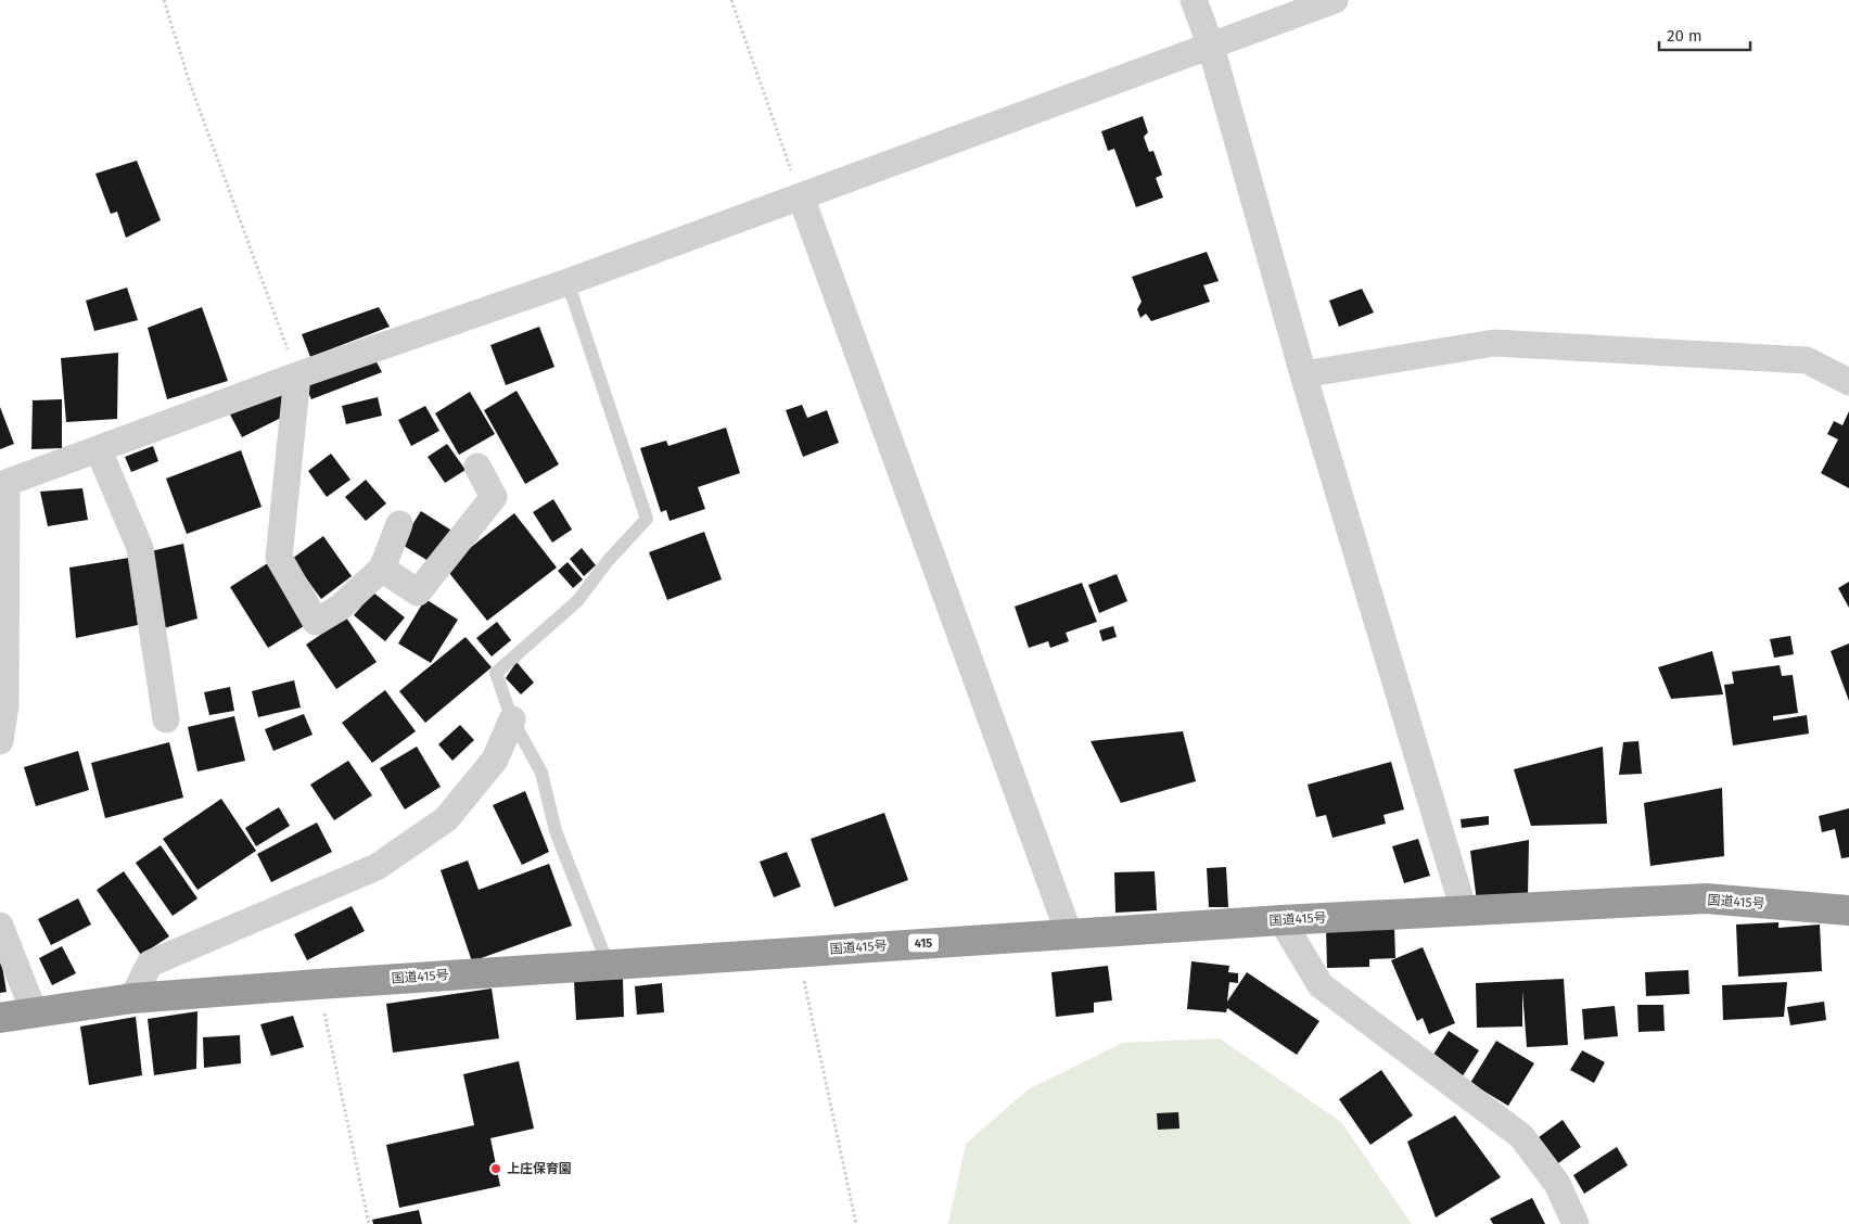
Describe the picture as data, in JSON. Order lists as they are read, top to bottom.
{
  "streets": {
    "highway": ["国道415号", "415"]
  },
  "places": ["上庄保育園"],
  "scale_bar": "20 m"
}
